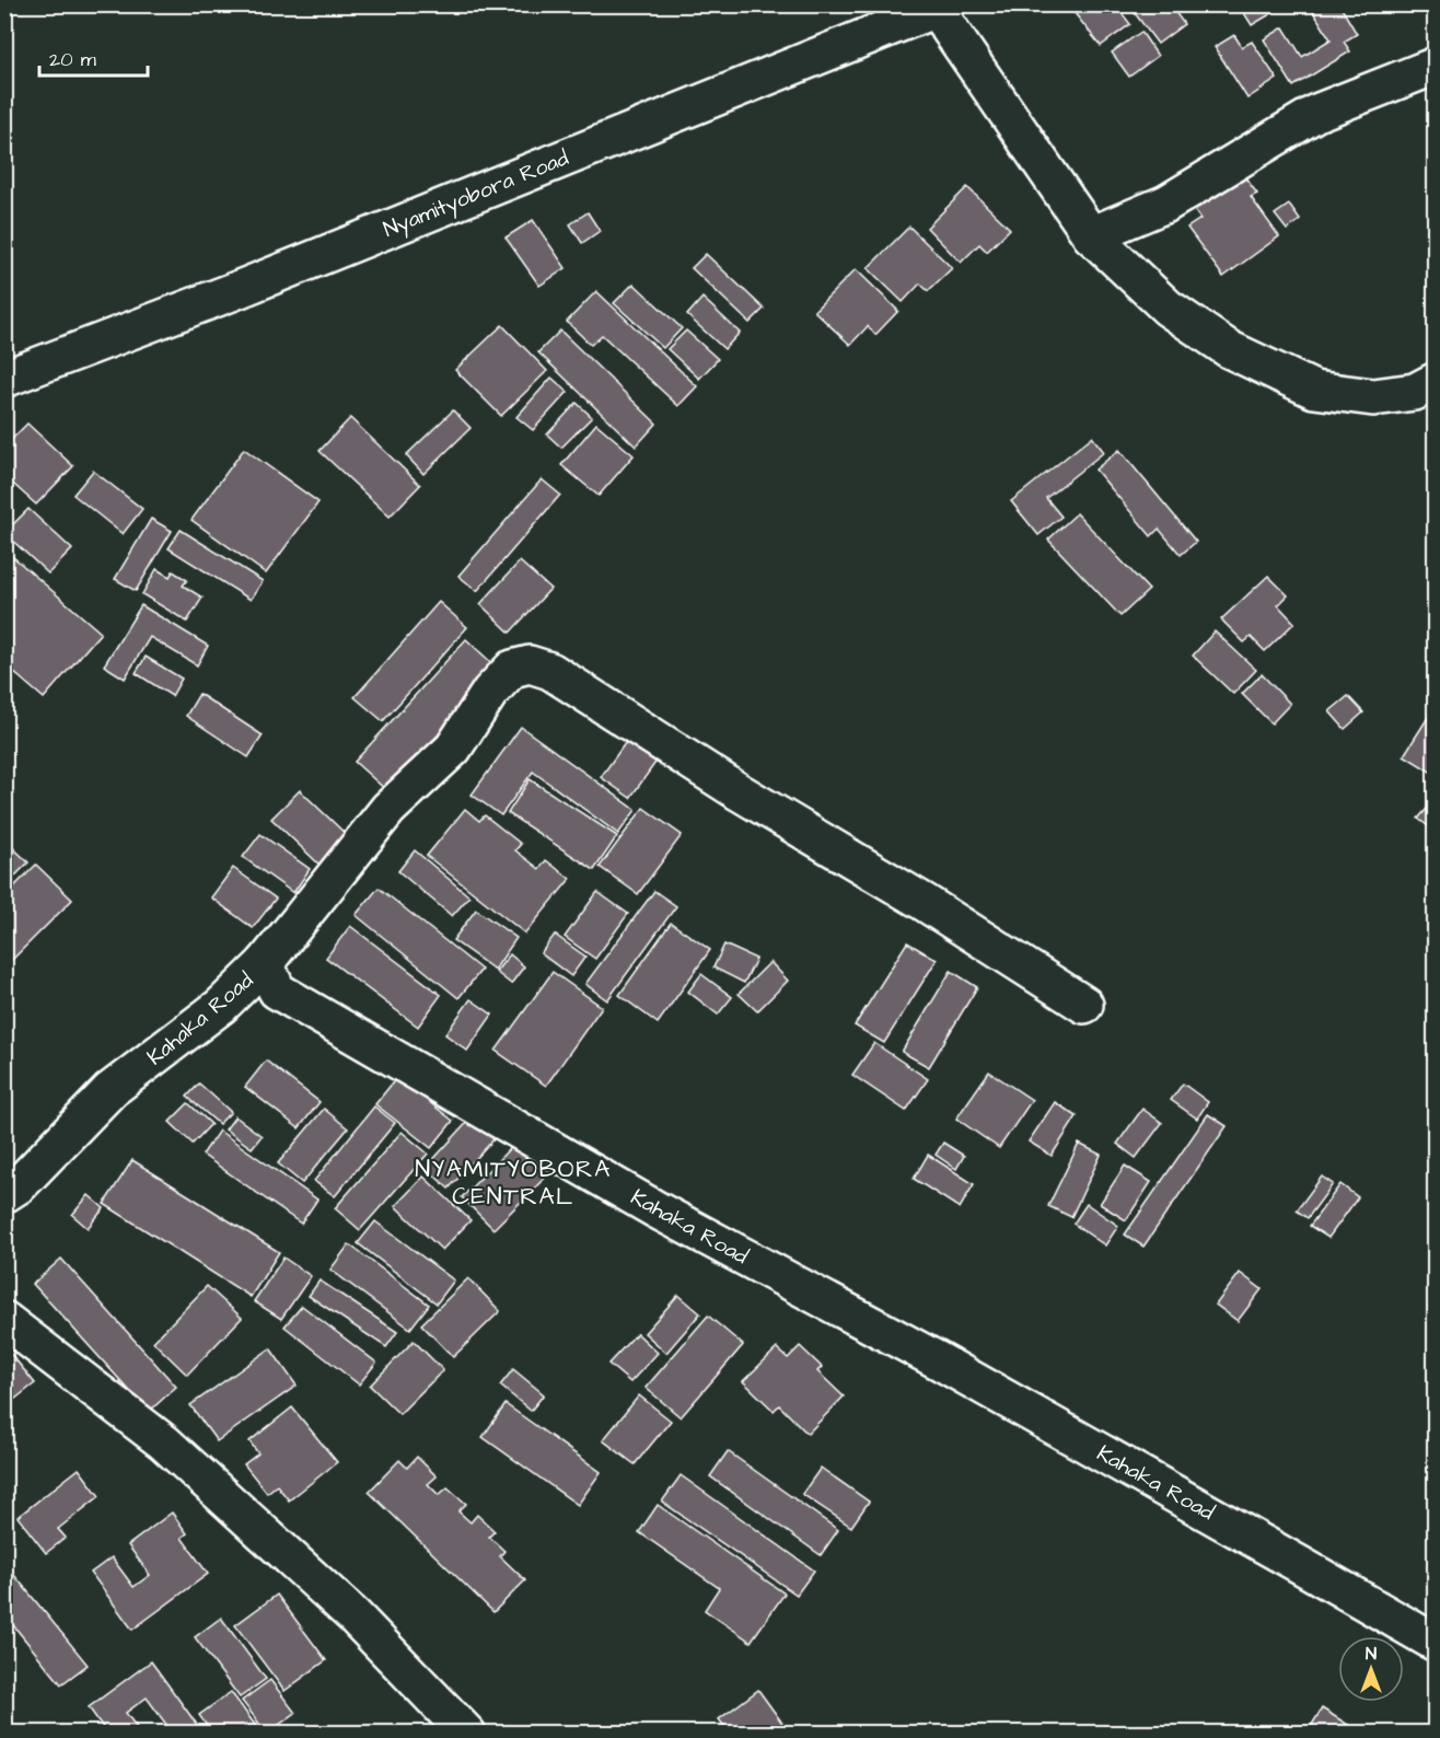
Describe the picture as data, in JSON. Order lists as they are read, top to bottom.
{
  "streets": {
    "street": ["Nyamityobora Road", "Kahaka Road"]
  },
  "districts": ["NYAMITYOBORA CENTRAL"],
  "scale_bar": "20 m",
  "north": "top"
}
